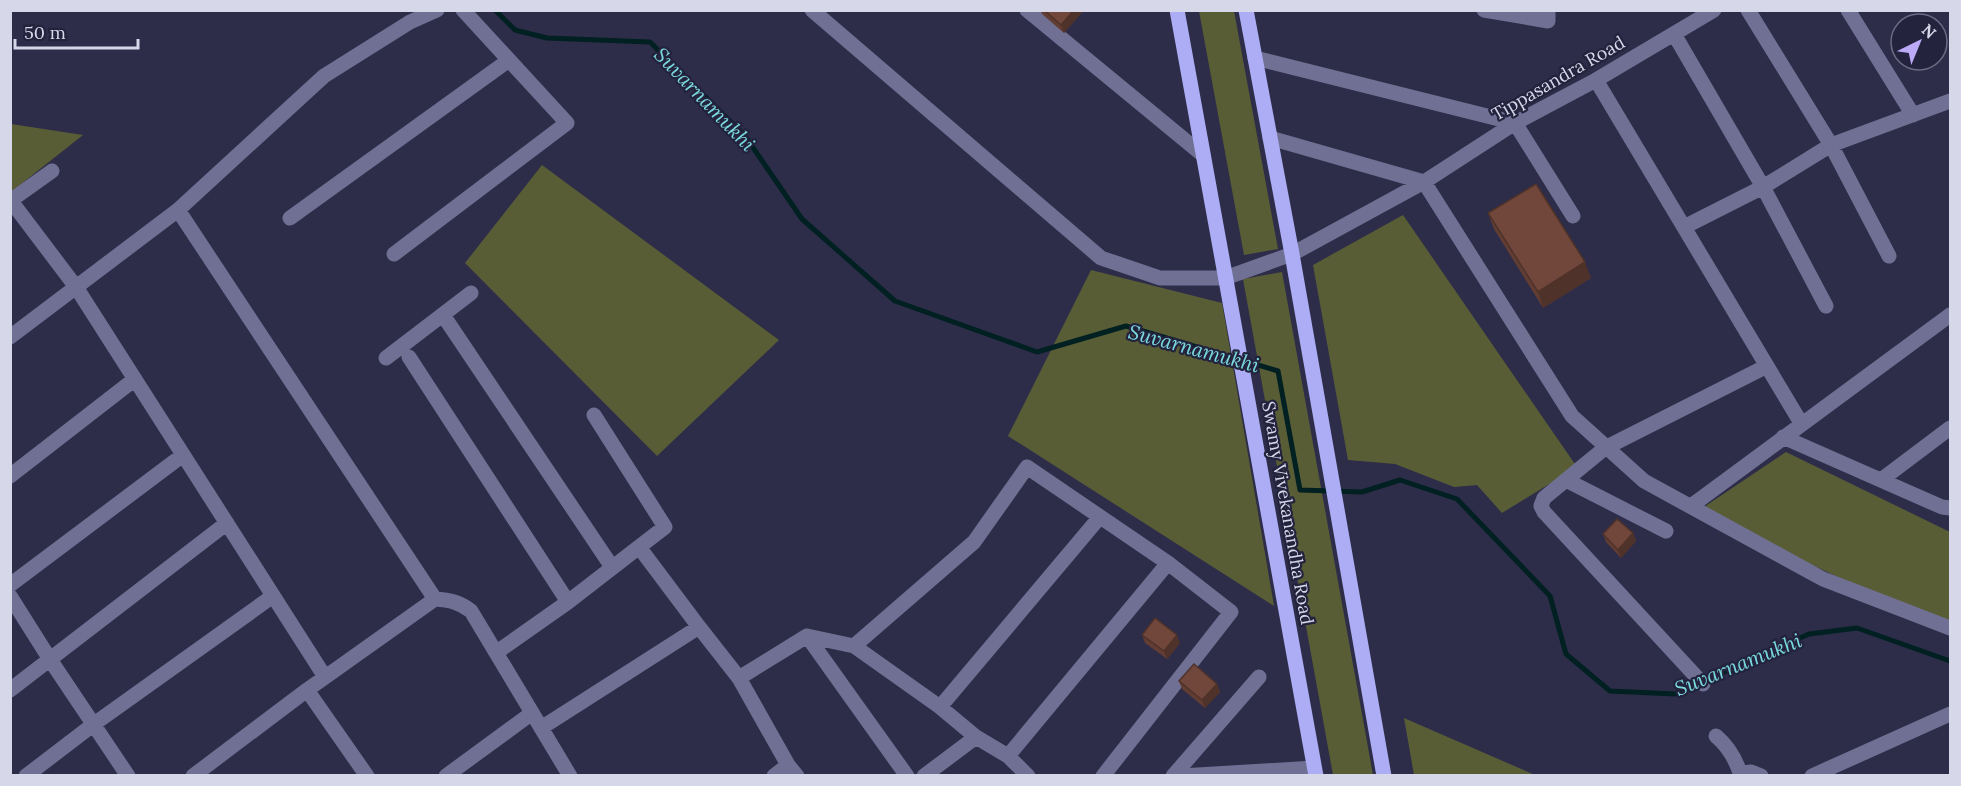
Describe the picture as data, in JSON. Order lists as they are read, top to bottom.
{
  "streets": {
    "main road": ["Swamy Vivekanandha Road"],
    "street": ["Tippasandra Road"]
  },
  "crossings": [
    ["Tippasandra Road", "Swamy Vivekanandha Road"]
  ],
  "water": ["Suvarnamukhi"],
  "scale_bar": "50 m",
  "north": "top right"
}
